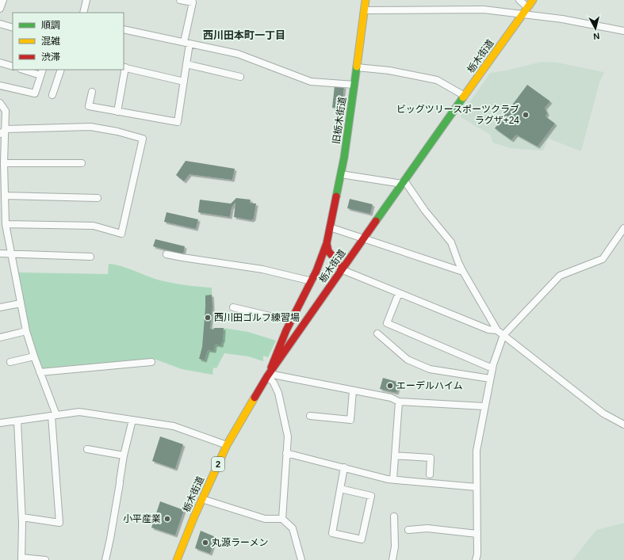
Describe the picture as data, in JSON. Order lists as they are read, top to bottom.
{
  "streets": {
    "main road": ["栃木街道", "旧栃木街道", "2"]
  },
  "crossings": [
    ["栃木街道", "旧栃木街道"]
  ],
  "districts": ["西川田本町一丁目"],
  "places": [
    "ビッグツリースポーツクラブ ラグザ+24",
    "西川田ゴルフ練習場",
    "エーデルハイム",
    "小平産業",
    "丸源ラーメン"
  ],
  "legend": ["順調", "混雑", "渋滞"],
  "north": "bottom"
}
